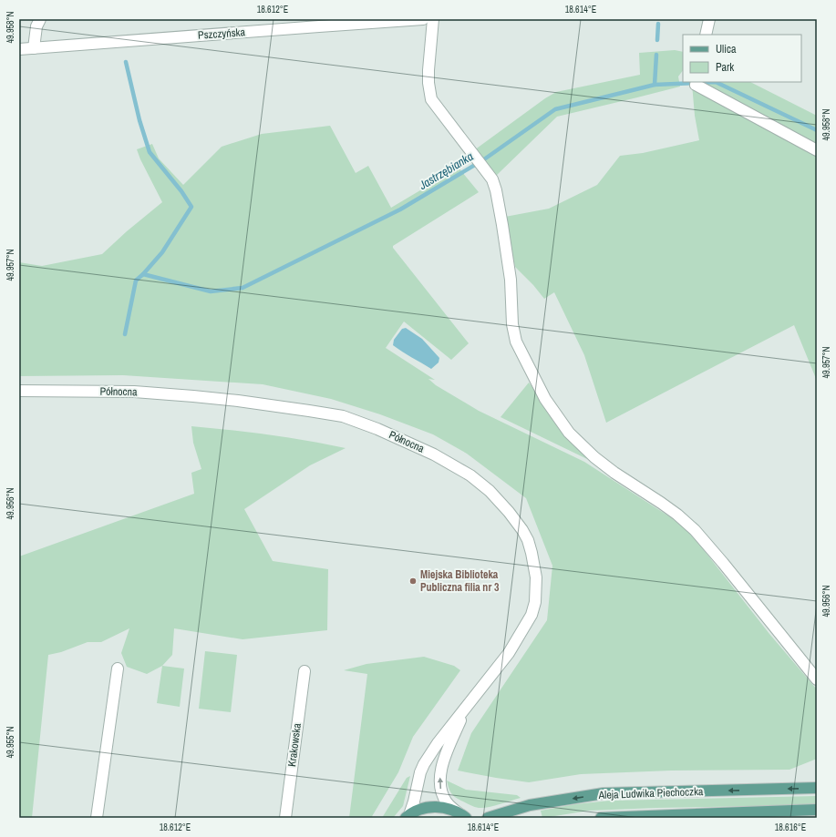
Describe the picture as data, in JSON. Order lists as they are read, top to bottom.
{
  "streets": {
    "main road": ["Aleja Ludwika Piechoczka"],
    "street": ["Pszczyńska", "Północna", "Krakowska"]
  },
  "water": ["Jastrzębianka"],
  "places": ["Miejska Biblioteka Publiczna filia nr 3"],
  "legend": ["Ulica", "Park"],
  "coordinates": [
    "18.612°E",
    "18.614°E",
    "49.958°N",
    "49.957°N",
    "49.956°N",
    "49.955°N",
    "18.616°E"
  ]
}
